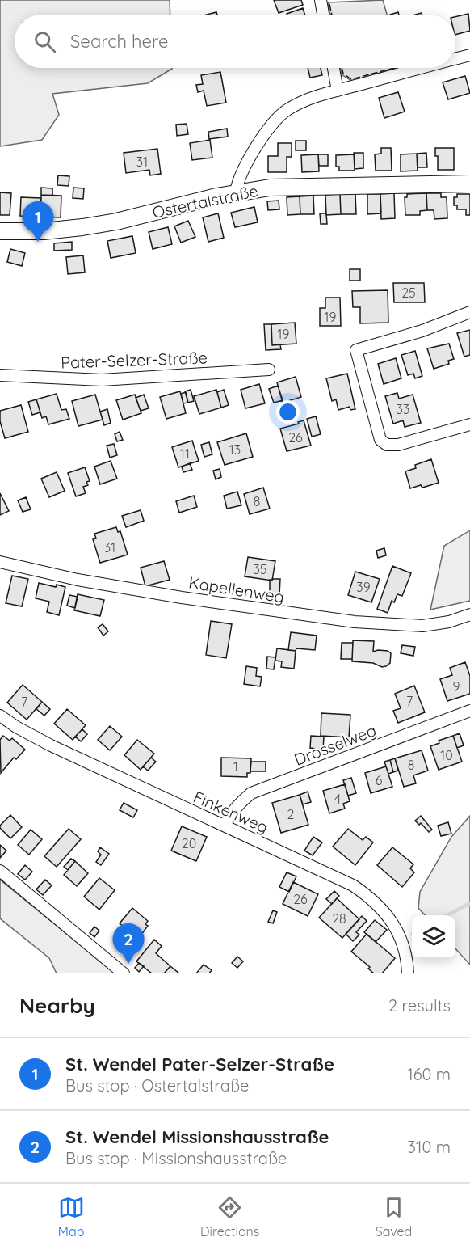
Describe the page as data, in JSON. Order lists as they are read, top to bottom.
{
  "streets": {
    "street": [
      "Ostertalstraße",
      "Pater-Selzer-Straße",
      "Kapellenweg",
      "Drosselweg",
      "Finkenweg"
    ]
  },
  "crossings": [
    ["Drosselweg", "Finkenweg"]
  ],
  "house_numbers": [
    "31",
    "25",
    "19",
    "19",
    "33",
    "26",
    "13",
    "11",
    "8",
    "31",
    "35",
    "39",
    "9",
    "7",
    "7",
    "10",
    "8",
    "1",
    "6",
    "4",
    "2",
    "20",
    "26",
    "28"
  ],
  "page": {
    "search": "Search here",
    "pins": ["1", "2"],
    "heading": ["Nearby", "2 results"],
    "list": [
      {
        "mark": "1",
        "name": "St. Wendel Pater-Selzer-Straße",
        "note": "Bus stop · Ostertalstraße",
        "value": "160 m"
      },
      {
        "mark": "2",
        "name": "St. Wendel Missionshausstraße",
        "note": "Bus stop · Missionshausstraße",
        "value": "310 m"
      }
    ],
    "nav": ["Map", "Directions", "Saved"]
  }
}
